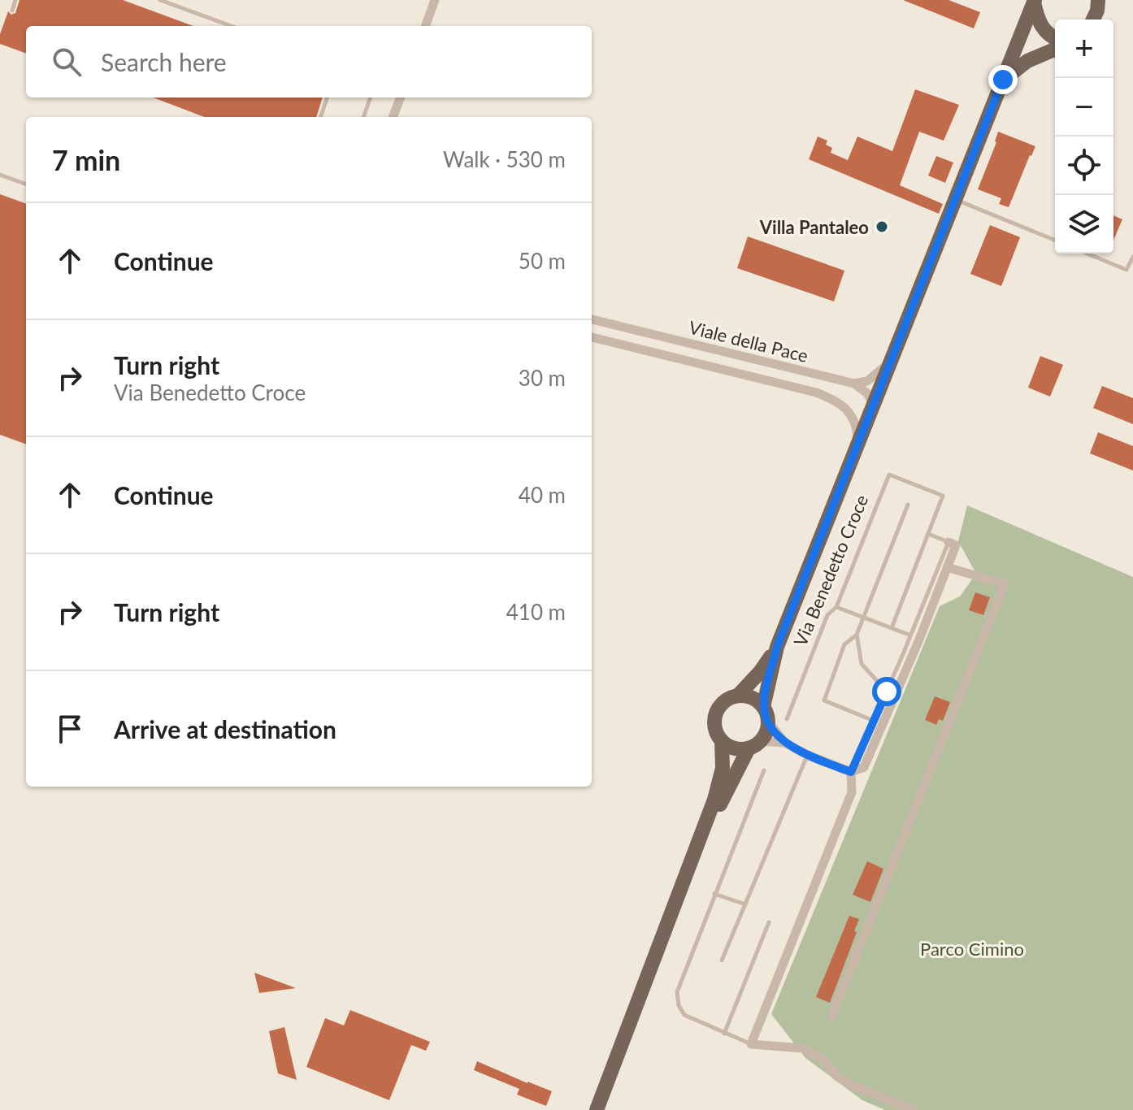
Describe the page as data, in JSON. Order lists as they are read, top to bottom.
{
  "streets": {
    "street": ["Viale della Pace"],
    "lane": ["Via Benedetto Croce"]
  },
  "parks": ["Parco Cimino"],
  "places": ["Villa Pantaleo"],
  "page": {
    "map_buttons": ["+", "−"],
    "search": "Search here",
    "heading": ["7 min", "Walk · 530 m"],
    "list": [
      ["Continue", "50 m"],
      ["Turn right", "Via Benedetto Croce", "30 m"],
      ["Continue", "40 m"],
      ["Turn right", "410 m"],
      "Arrive at destination"
    ]
  }
}
